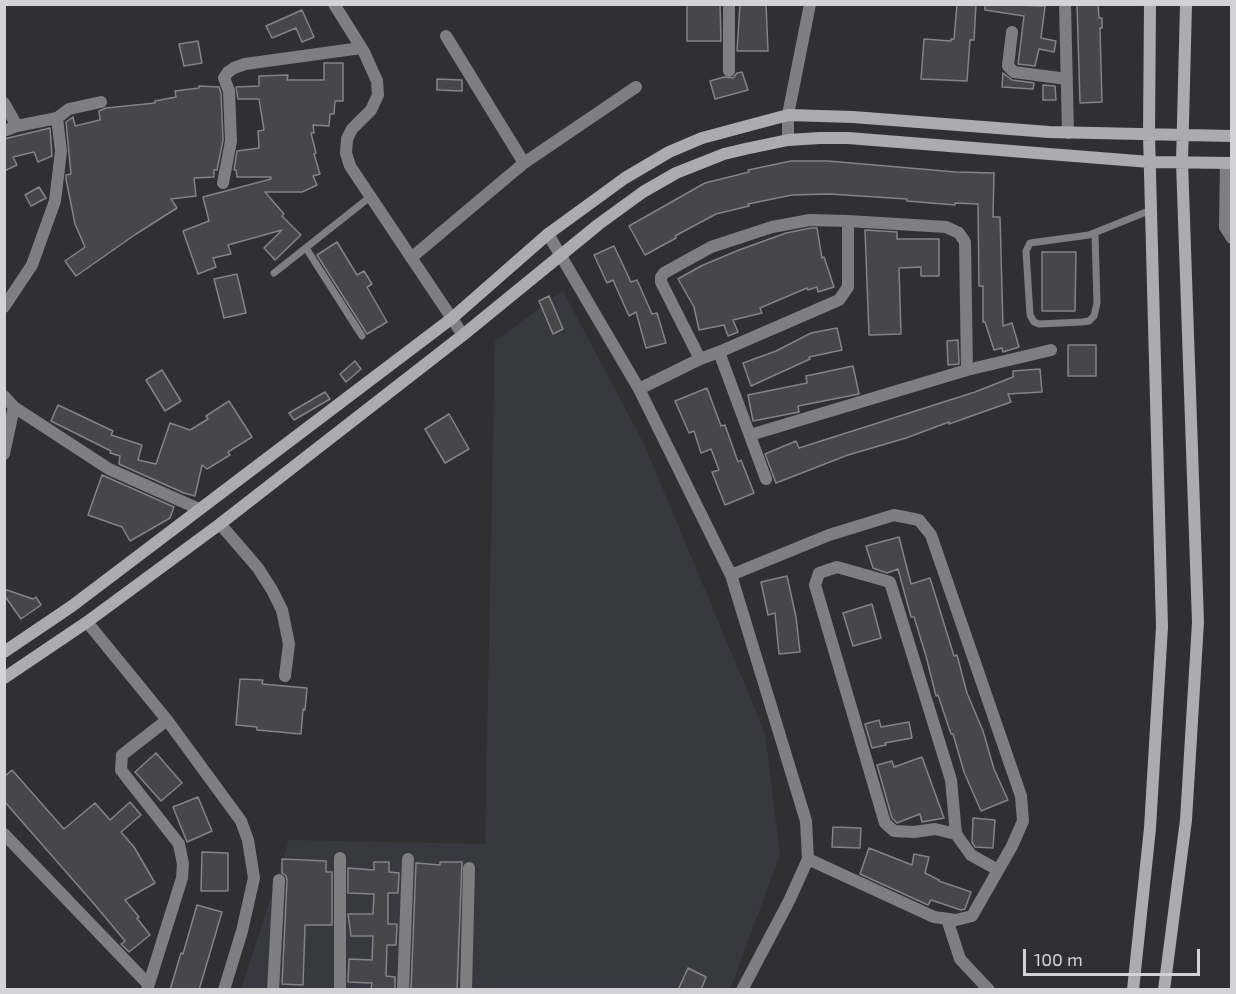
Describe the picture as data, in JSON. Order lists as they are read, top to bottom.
{
  "scale_bar": "100 m"
}
